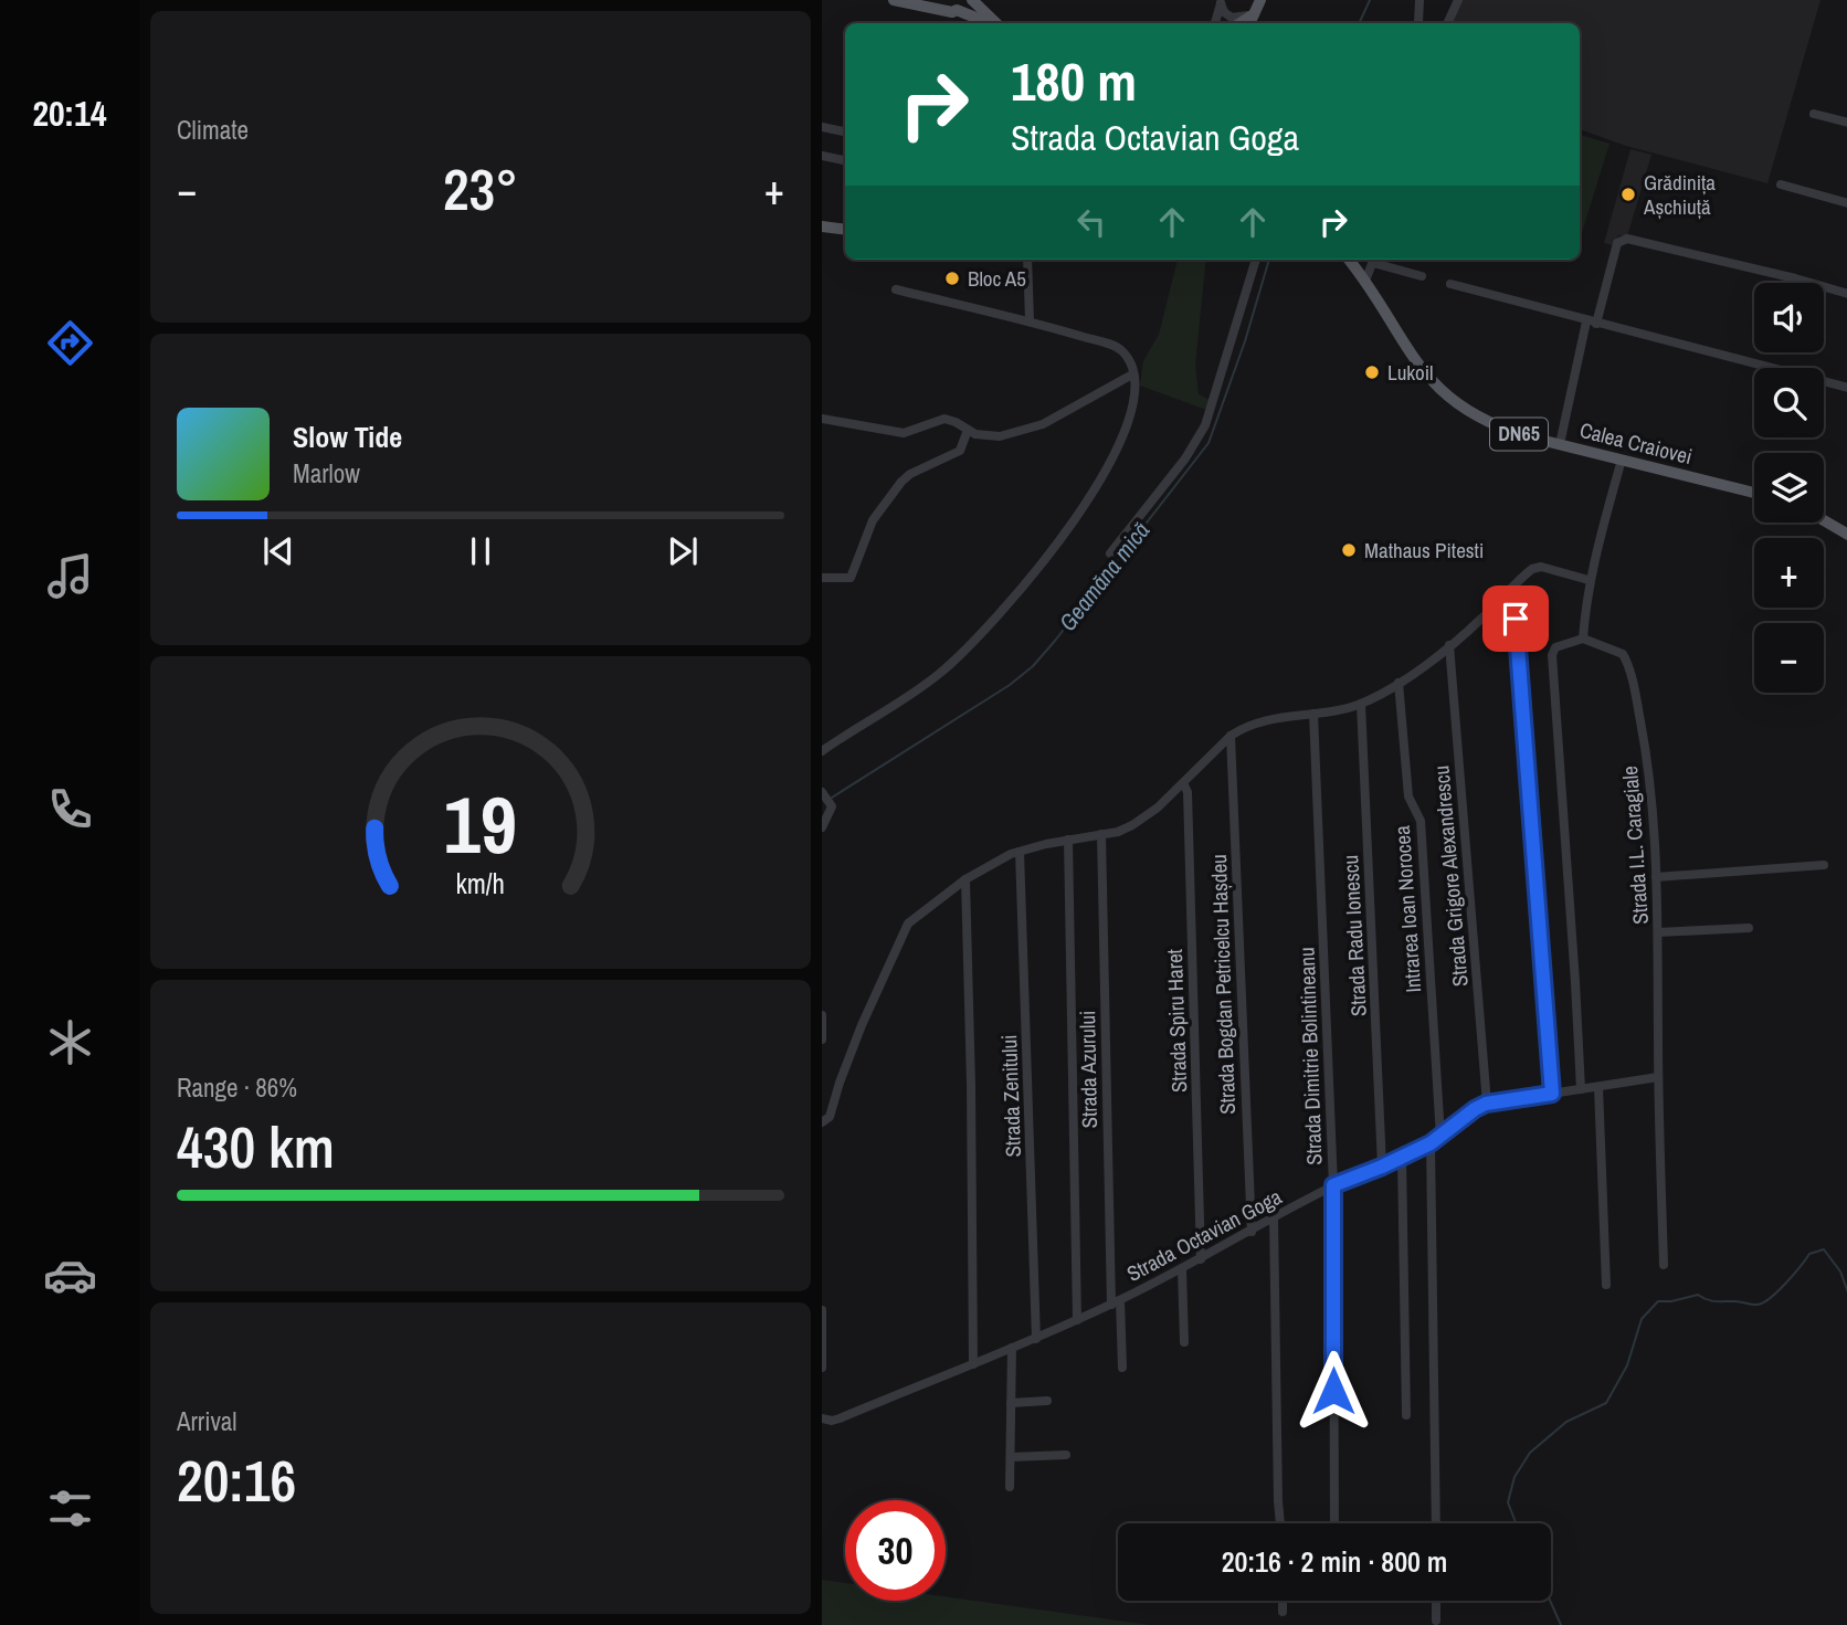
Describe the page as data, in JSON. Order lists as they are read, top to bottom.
{
  "streets": {
    "main road": ["DN65", "Calea Craiovei"],
    "street": [
      "Strada I.L. Caragiale",
      "Strada Grigore Alexandrescu",
      "Intrarea Ioan Norocea",
      "Strada Radu Ionescu",
      "Strada Bogdan Petricelcu Hașdeu",
      "Strada Spiru Haret",
      "Strada Dimitrie Bolintineanu",
      "Strada Azurului",
      "Strada Zenitului",
      "Strada Octavian Goga"
    ]
  },
  "crossings": [
    ["Strada I.L. Caragiale", "Strada Octavian Goga"],
    ["Strada Grigore Alexandrescu", "Strada Octavian Goga"],
    ["Intrarea Ioan Norocea", "Strada Octavian Goga"],
    ["Strada Radu Ionescu", "Strada Octavian Goga"],
    ["Strada Bogdan Petricelcu Hașdeu", "Strada Octavian Goga"],
    ["Strada Spiru Haret", "Strada Octavian Goga"],
    ["Strada Dimitrie Bolintineanu", "Strada Octavian Goga"],
    ["Strada Azurului", "Strada Octavian Goga"],
    ["Strada Zenitului", "Strada Octavian Goga"]
  ],
  "water": ["Geamăna mică"],
  "places": [
    "Grădinița Așchiuță",
    "Bloc A5",
    "Lukoil",
    "Mathaus Pitesti"
  ],
  "page": {
    "tabs": "20:14",
    "tile": [
      "Climate",
      ["Range · 86%", "430 km"],
      ["Arrival", "20:16"]
    ],
    "turn": ["180 m", "Strada Octavian Goga"],
    "heat": ["−", "23°", "+"],
    "map_buttons": ["+", "−"],
    "song": ["Slow Tide", "Marlow"],
    "limit": "30",
    "trip": "20:16 · 2 min · 800 m",
    "gauge": ["19", "km/h"]
  }
}
